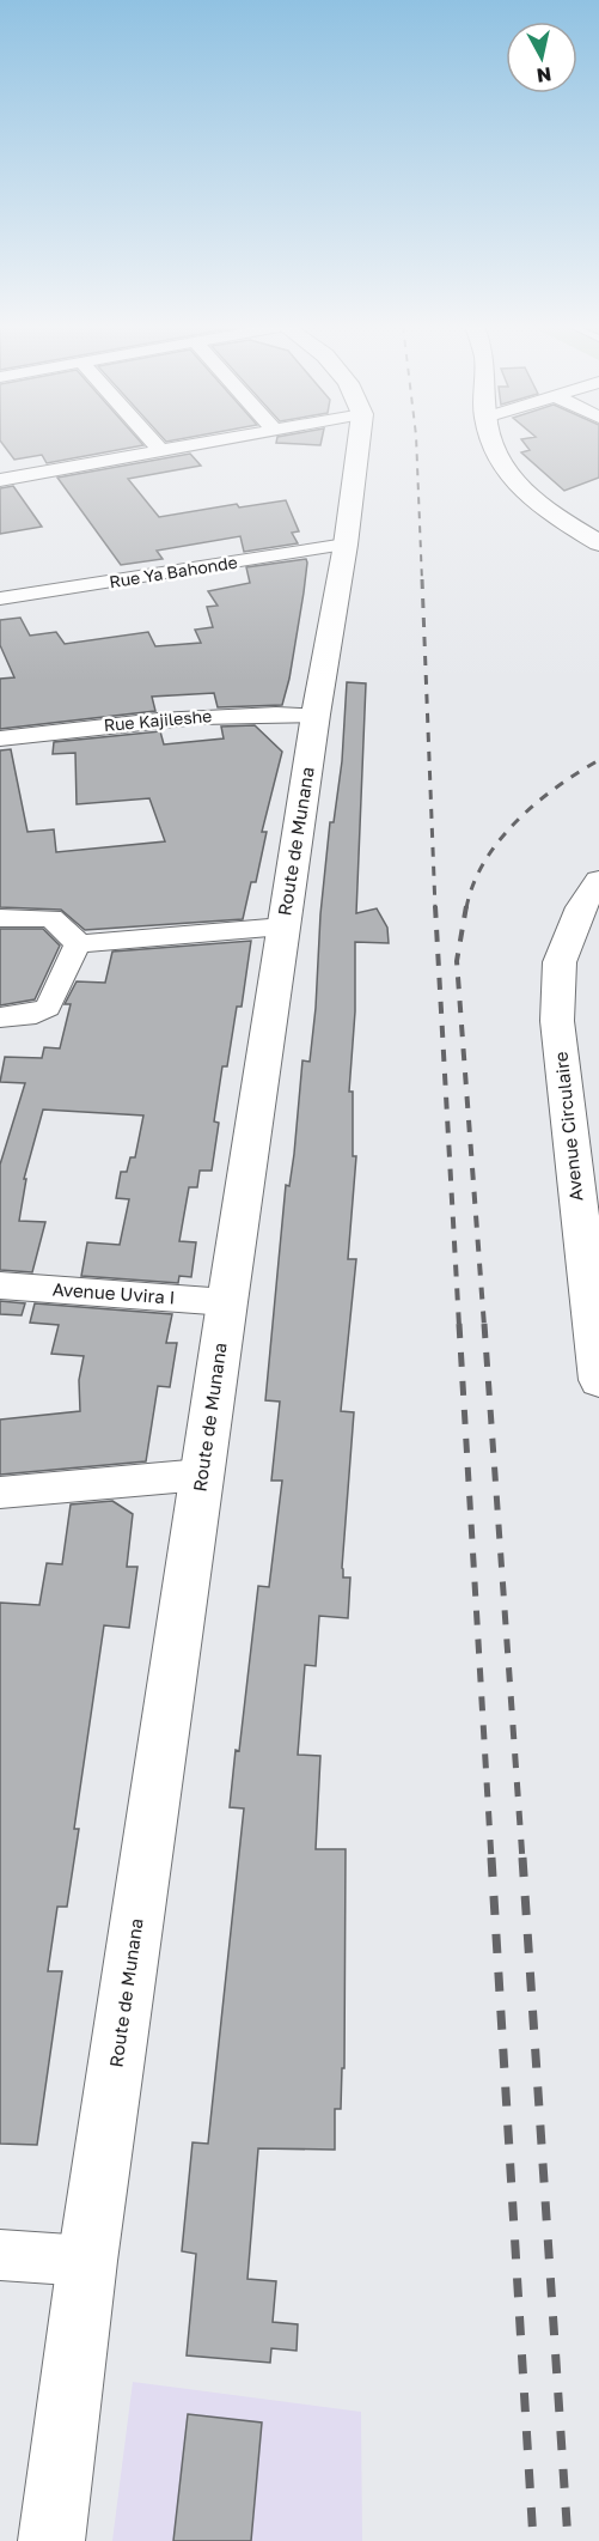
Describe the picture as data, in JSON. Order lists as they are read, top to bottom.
{
  "streets": {
    "main road": ["Route de Munana", "Avenue Circulaire"],
    "street": ["Rue Ya Bahonde", "Rue Kajileshe", "Avenue Uvira I"]
  },
  "crossings": [
    ["Rue Ya Bahonde", "Route de Munana"],
    ["Rue Kajileshe", "Route de Munana"],
    ["Route de Munana", "Avenue Uvira I"]
  ],
  "north": "bottom"
}
